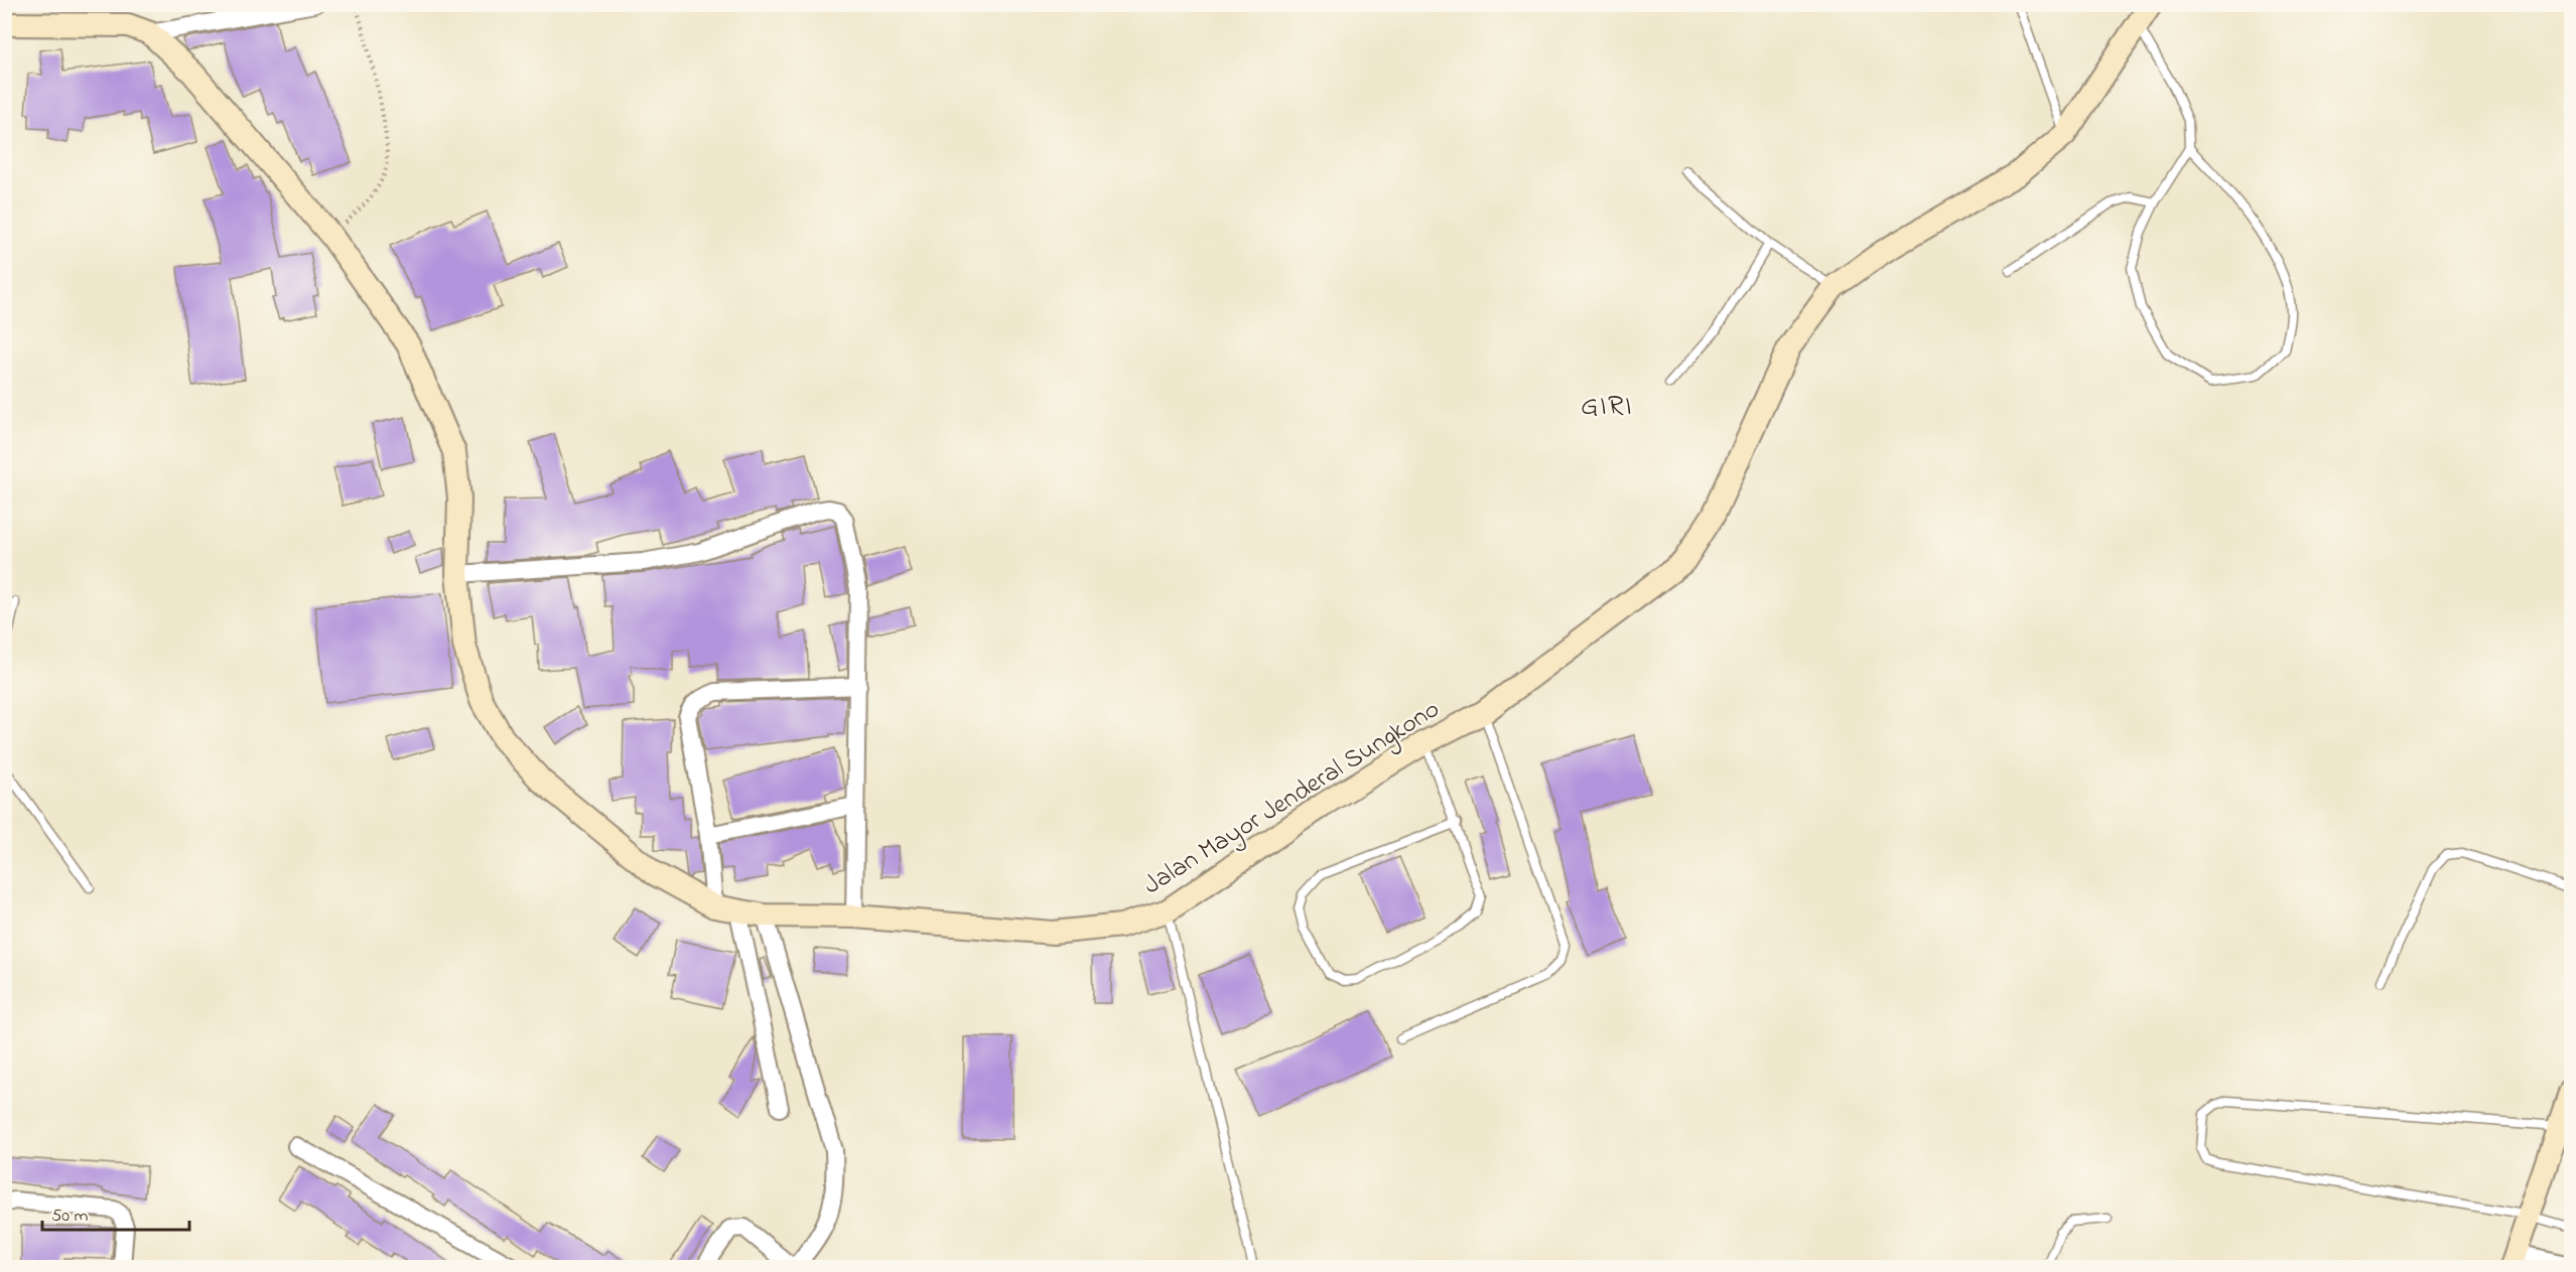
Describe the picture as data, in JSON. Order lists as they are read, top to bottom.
{
  "streets": {
    "main road": ["Jalan Mayor Jenderal Sungkono"]
  },
  "districts": ["GIRI"],
  "scale_bar": "50 m"
}
